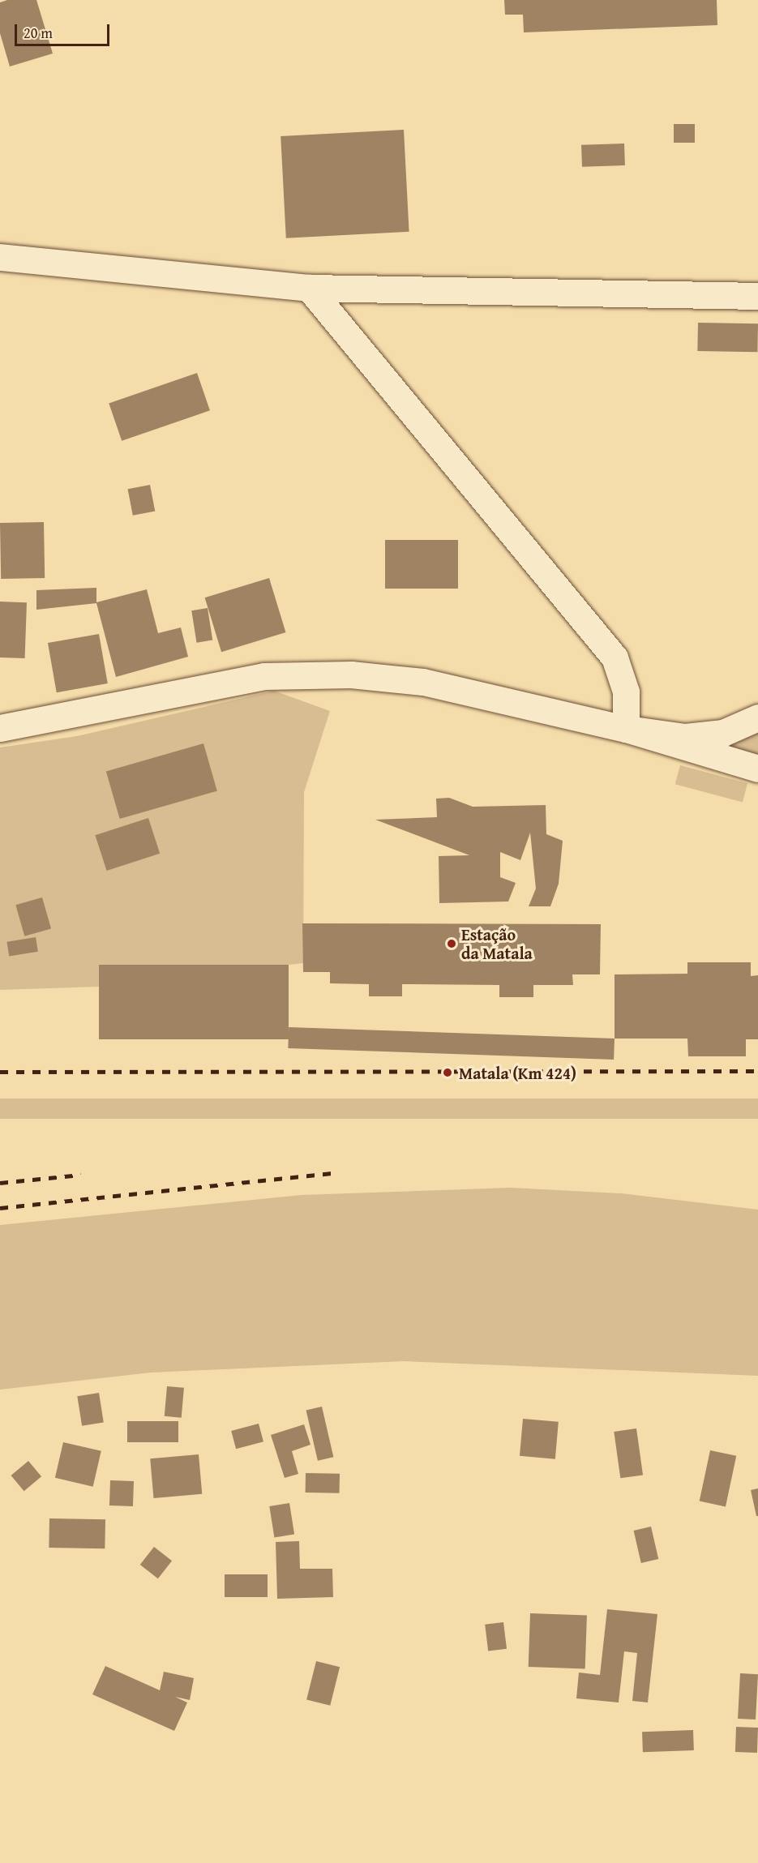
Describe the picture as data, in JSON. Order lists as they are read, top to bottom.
{
  "places": ["Estação da Matala", "Matala (Km 424)"],
  "scale_bar": "20 m"
}
